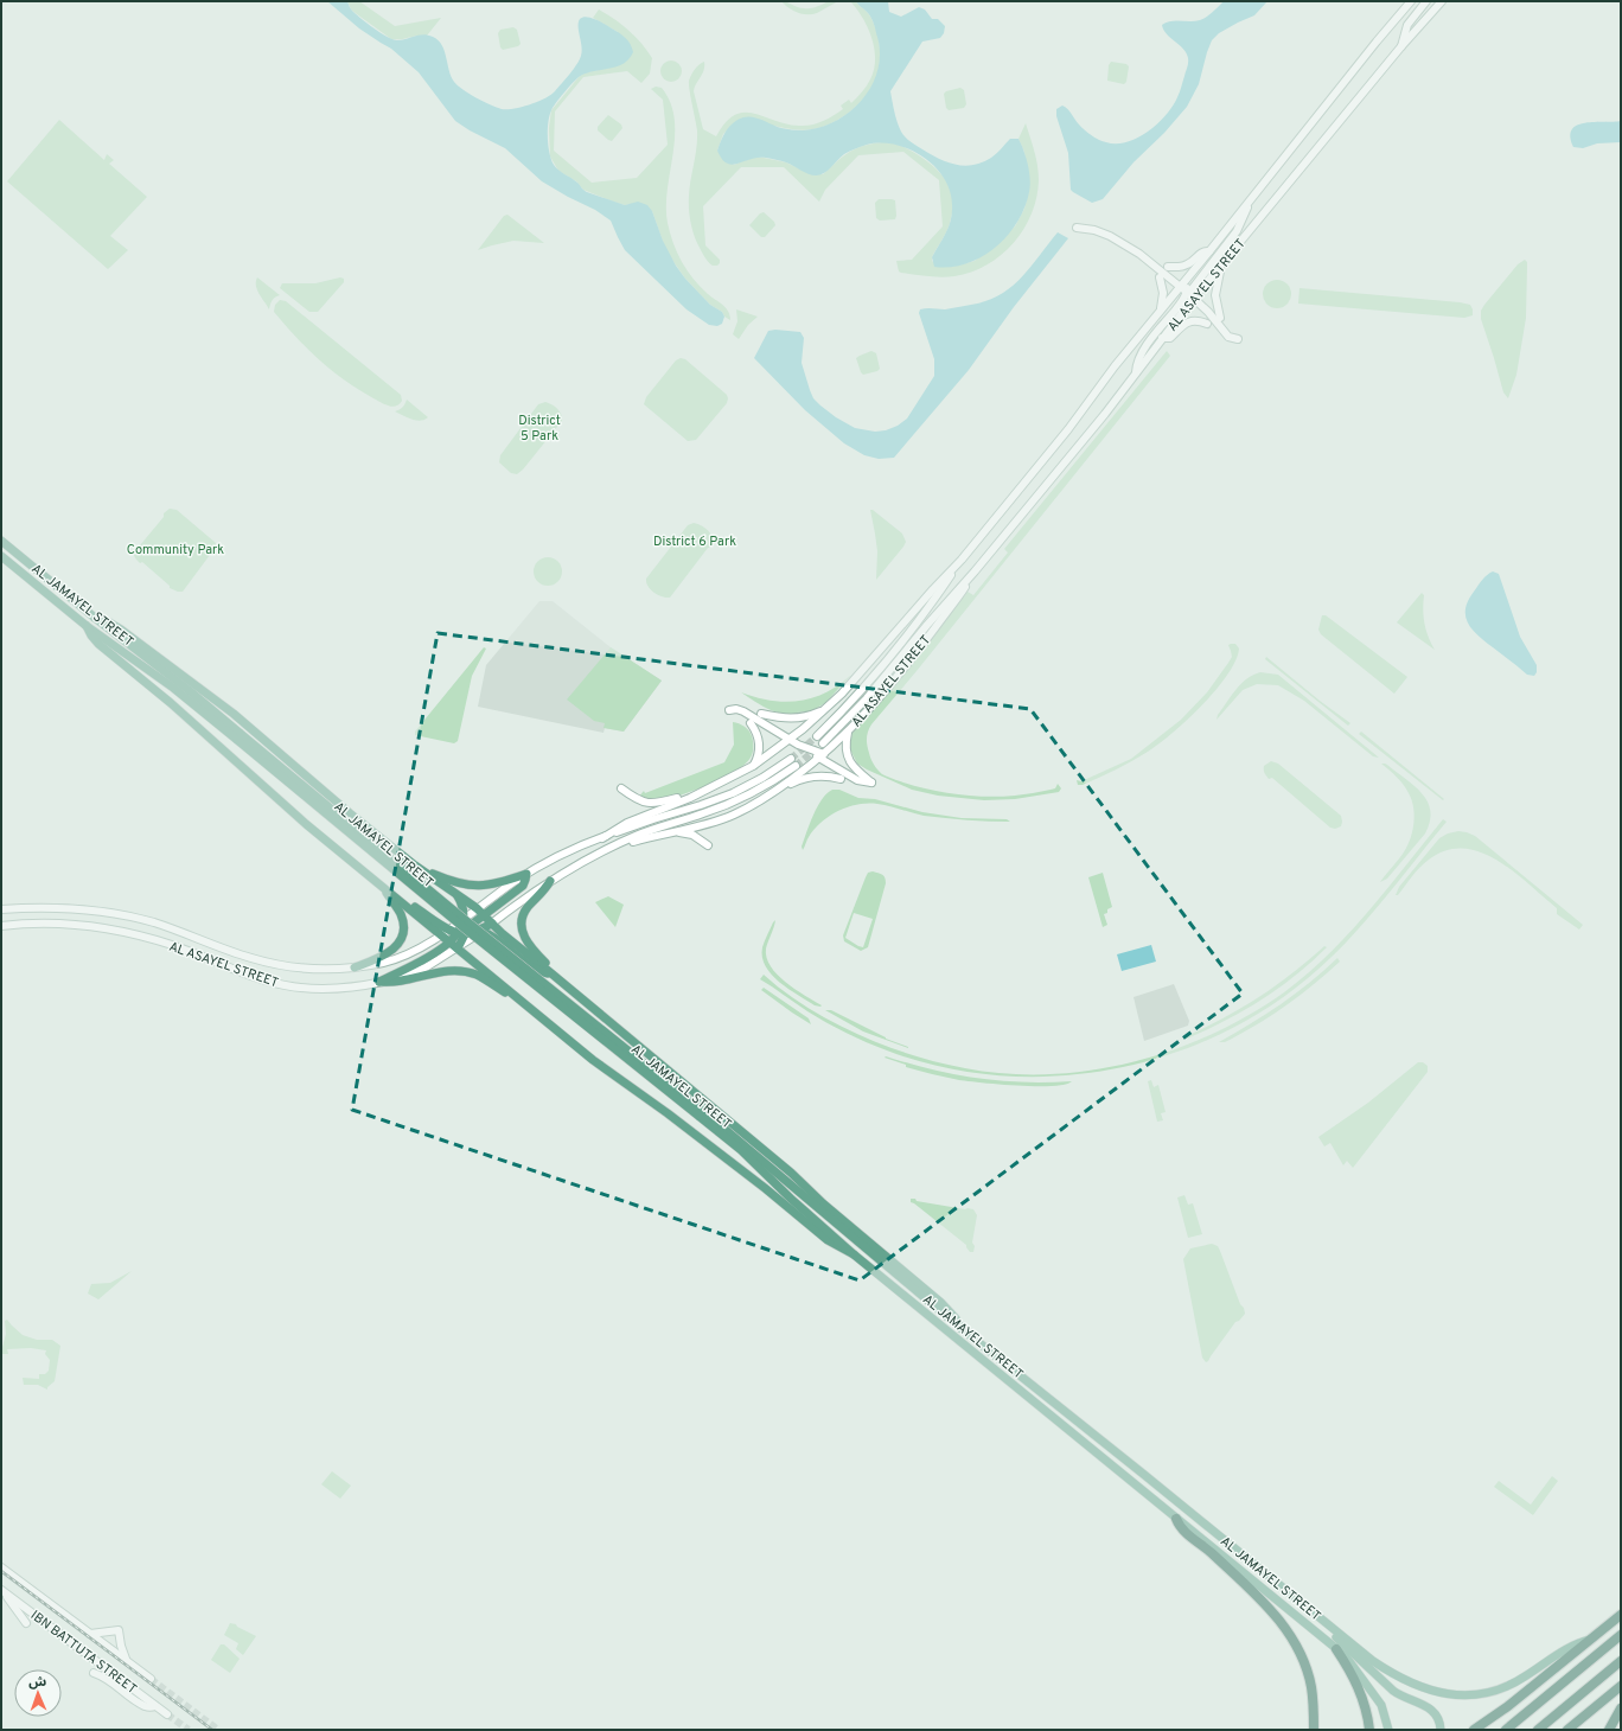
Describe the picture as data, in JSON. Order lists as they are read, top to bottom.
{
  "streets": {
    "main road": ["AL ASAYEL STREET", "AL JAMAYEL STREET", "IBN BATTUTA STREET"]
  },
  "parks": ["District 5 Park", "District 6 Park", "Community Park"],
  "north": "top"
}
